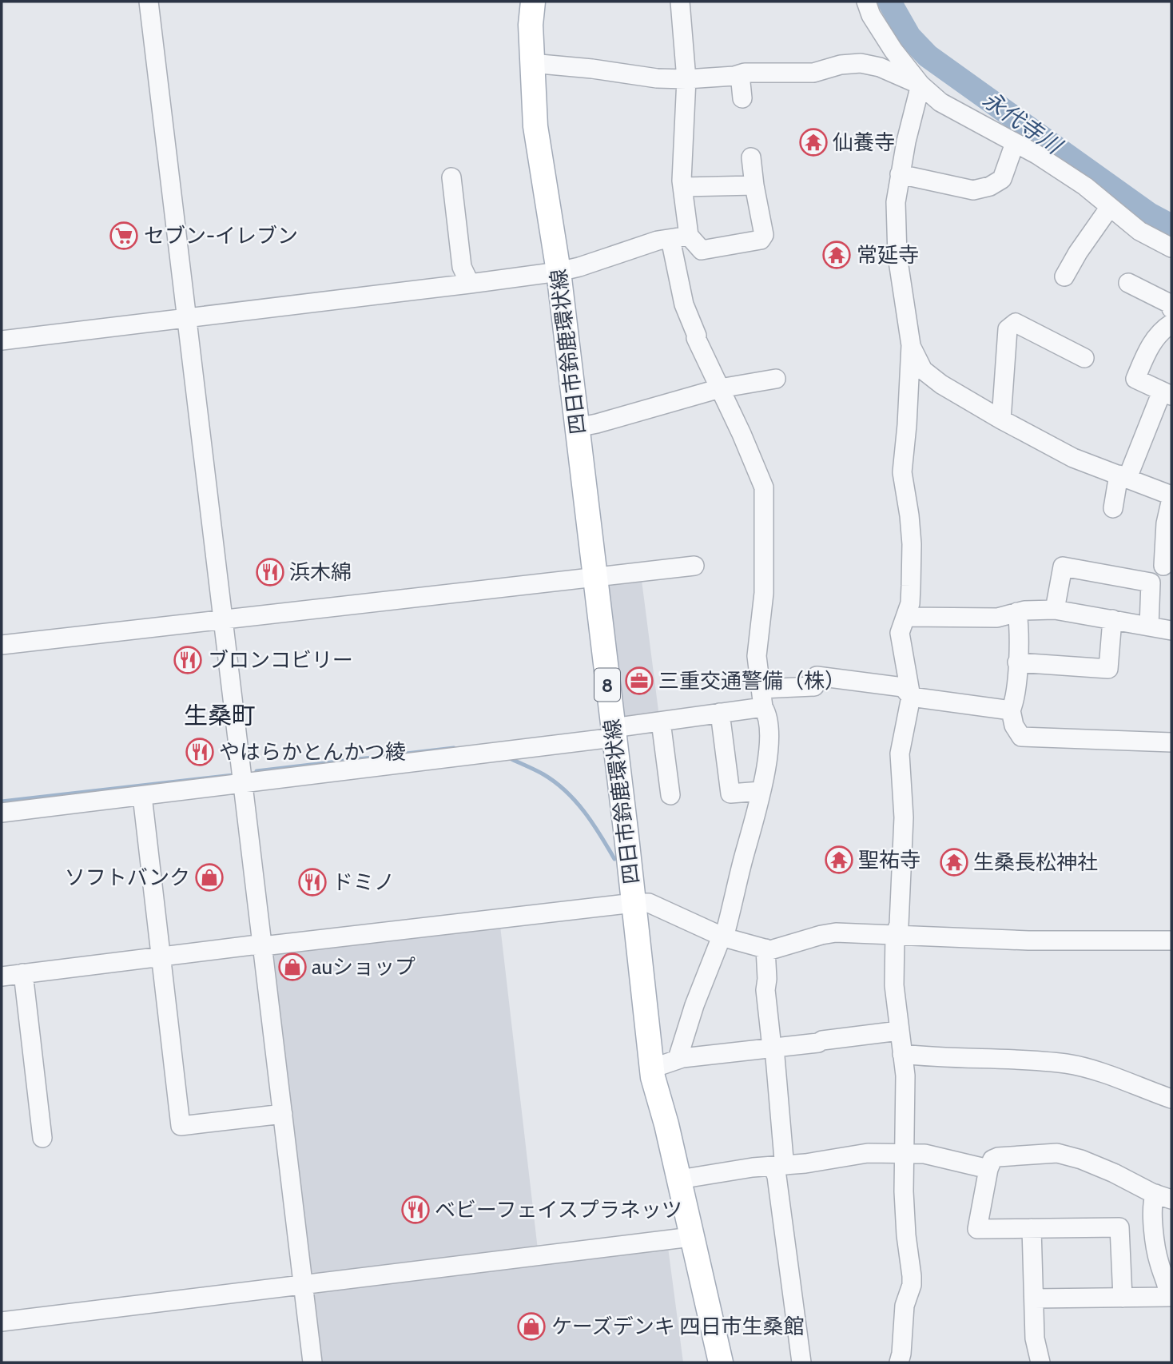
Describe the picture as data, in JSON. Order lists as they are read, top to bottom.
{
  "streets": {
    "main road": ["四日市鈴鹿環状線", "8"]
  },
  "districts": ["生桑町"],
  "water": ["永代寺川"],
  "places": {
    "temple": [
      "仙養寺",
      "常延寺",
      "聖祐寺",
      "生桑長松神社"
    ],
    "supermarket": ["セブン-イレブン"],
    "restaurant": [
      "浜木綿",
      "ブロンコビリー",
      "やはらかとんかつ綾",
      "ドミノ",
      "ベビーフェイスプラネッツ"
    ],
    "office": ["三重交通警備（株）"],
    "shop": ["ソフトバンク", "auショップ", "ケーズデンキ 四日市生桑館"]
  }
}
